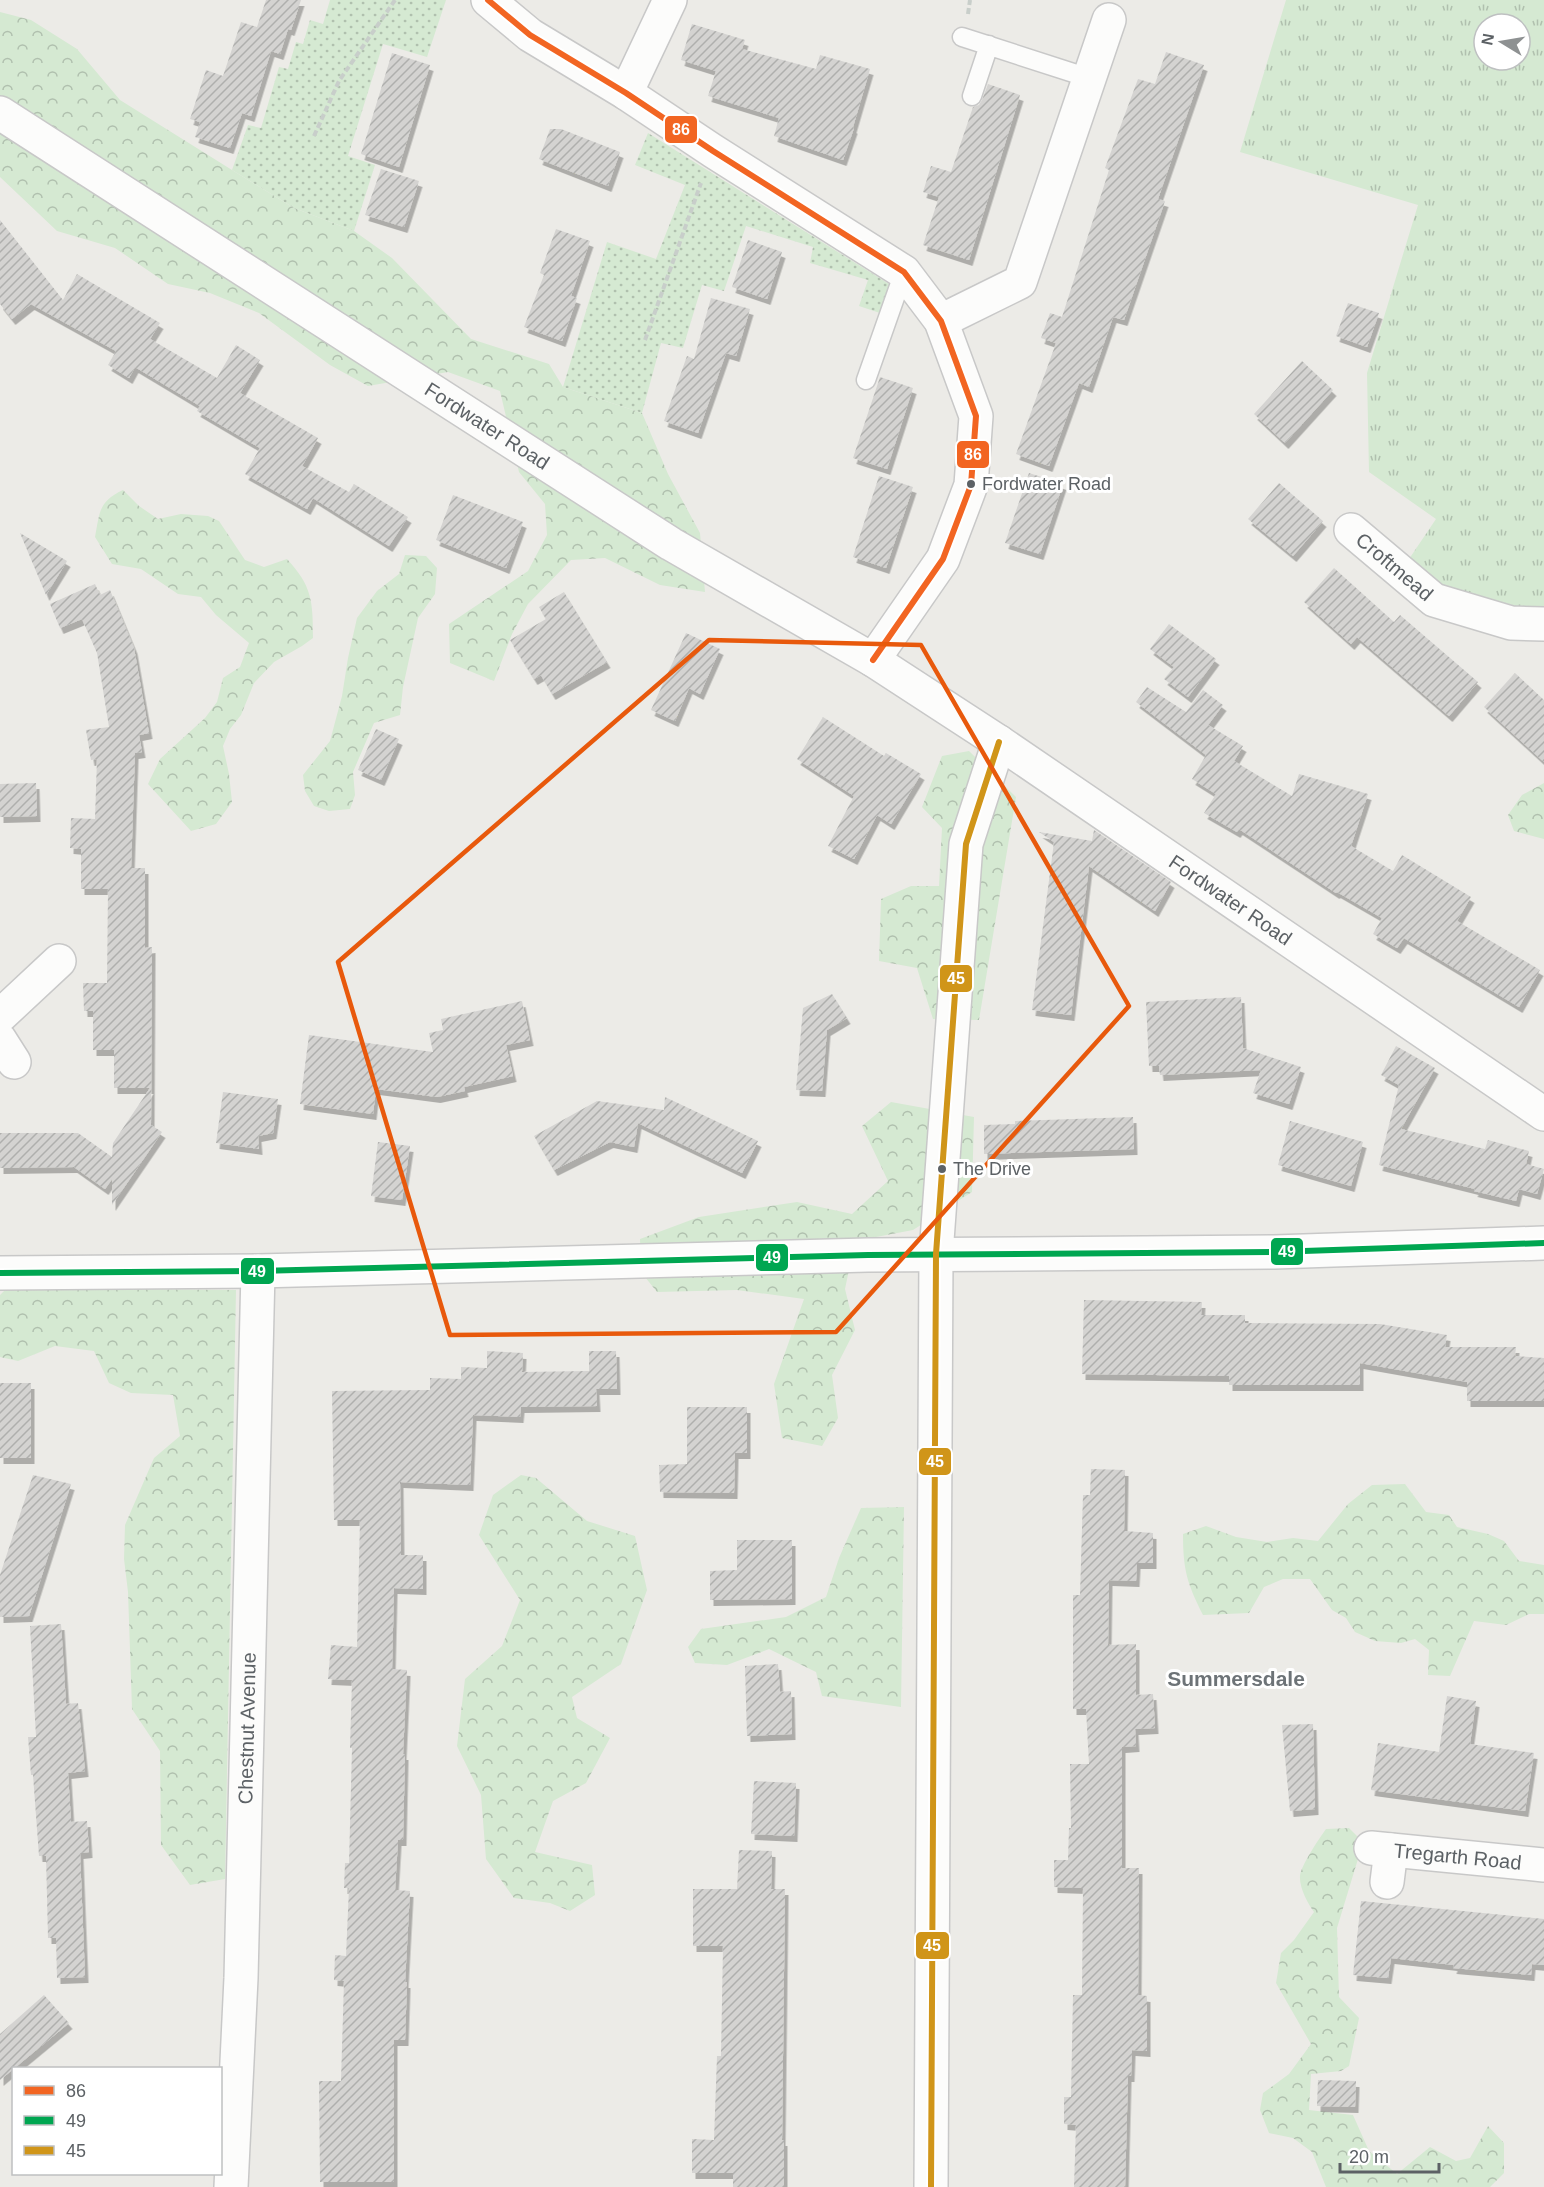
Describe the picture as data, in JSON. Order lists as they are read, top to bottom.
{
  "streets": {
    "street": [
      "Fordwater Road",
      "Croftmead",
      "Chestnut Avenue",
      "Tregarth Road"
    ]
  },
  "districts": ["Summersdale"],
  "places": ["Fordwater Road", "The Drive"],
  "lines": ["transit line 86", "transit line 45", "transit line 49"],
  "legend": ["86", "49", "45"],
  "scale_bar": "20 m",
  "north": "left"
}
